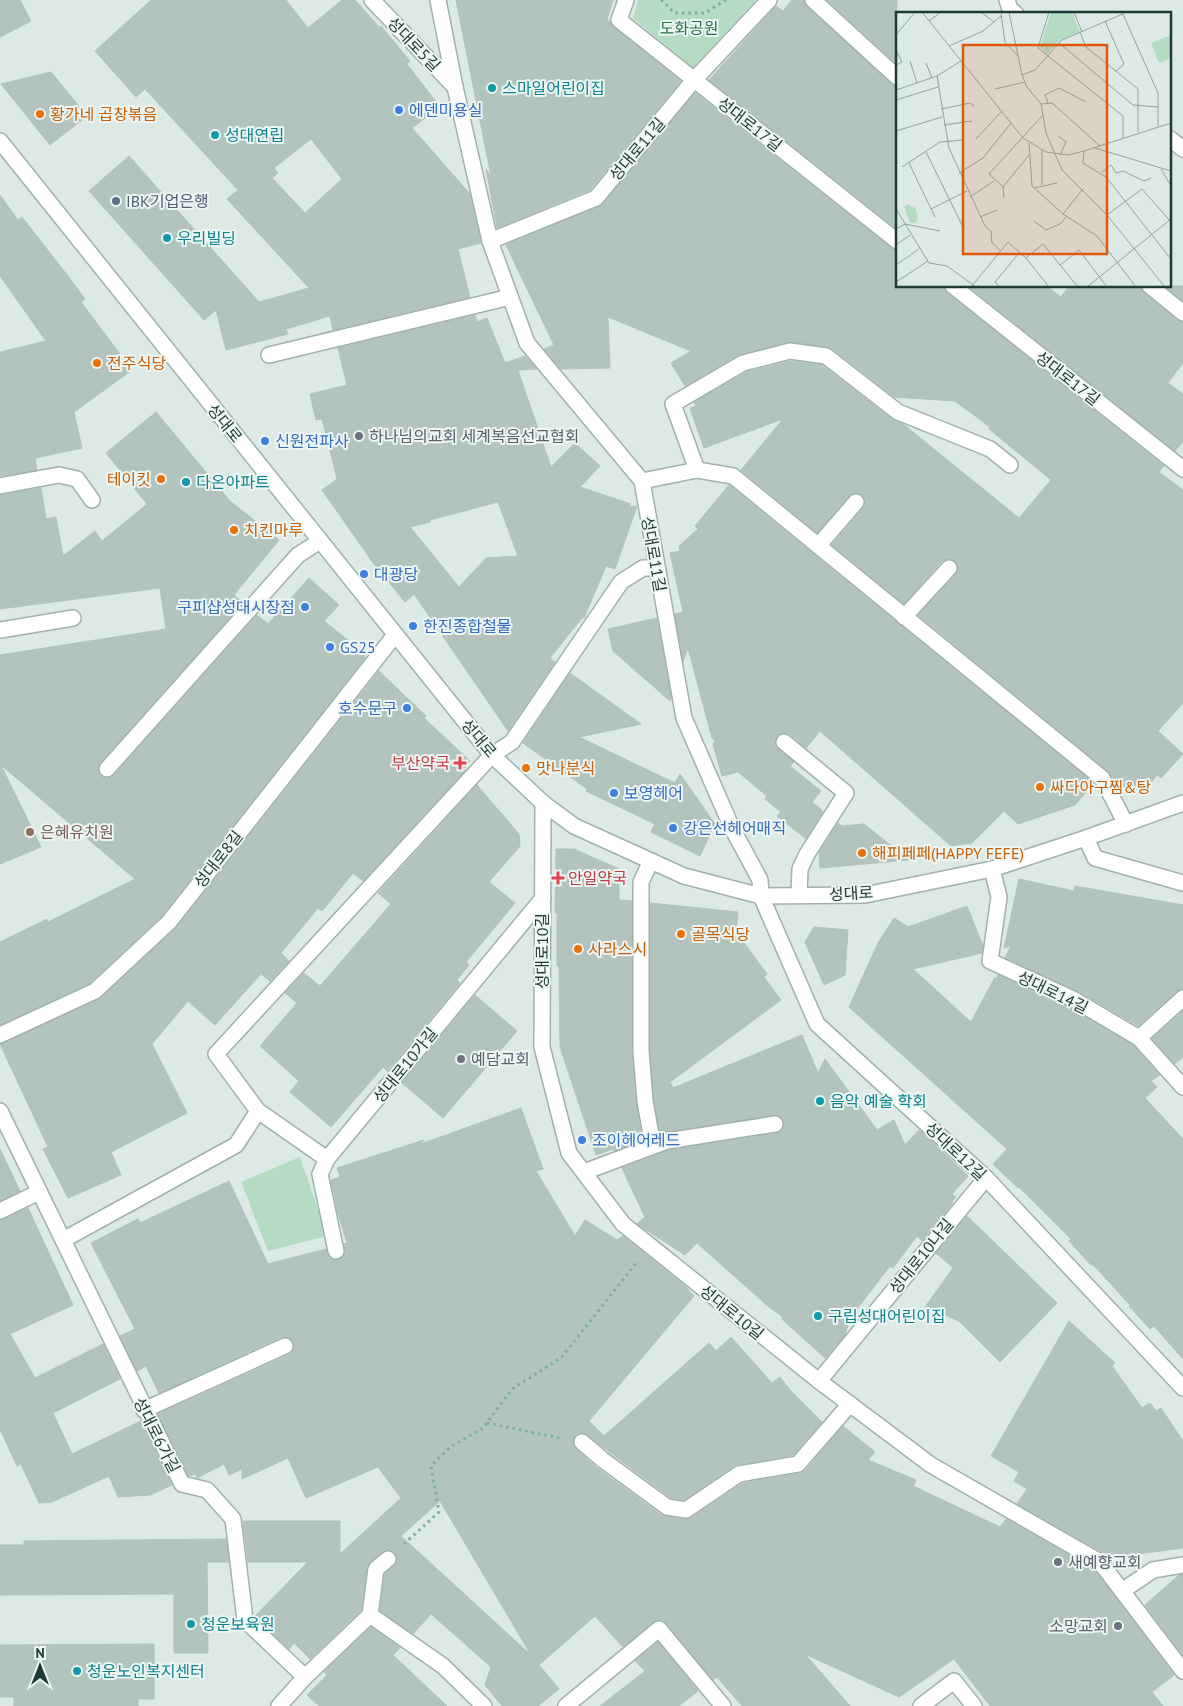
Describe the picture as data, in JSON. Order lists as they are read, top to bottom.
{
  "streets": {
    "street": [
      "성대로5길",
      "성대로17길",
      "성대로11길",
      "성대로",
      "성대로8길",
      "성대로10길",
      "성대로14길",
      "성대로10가길",
      "성대로12길",
      "성대로10나길",
      "성대로6가길"
    ]
  },
  "crossings": [
    ["성대로17길", "성대로11길"],
    ["성대로11길", "성대로"],
    ["성대로11길", "성대로12길"],
    ["성대로", "성대로8길"],
    ["성대로", "성대로10길"],
    ["성대로", "성대로14길"],
    ["성대로", "성대로12길"],
    ["성대로10길", "성대로10가길"],
    ["성대로10길", "성대로10나길"],
    ["성대로12길", "성대로10나길"]
  ],
  "parks": ["도화공원"],
  "places": {
    "other": [
      "스마일어린이집",
      "에덴미용실",
      "황가네 곱창볶음",
      "성대연립",
      "IBK기업은행",
      "우리빌딩",
      "전주식당",
      "하나님의교회 세계복음선교협회",
      "신원전파사",
      "테이킷",
      "다온아파트",
      "치킨마루",
      "대광당",
      "구피샵성대시장점",
      "한진종합철물",
      "GS25",
      "호수문구",
      "맛나분식",
      "싸다아구찜&탕",
      "보영헤어",
      "강은선헤어매직",
      "은혜유치원",
      "해피페페(HAPPY FEFE)",
      "골목식당",
      "사라스시",
      "예담교회",
      "음악 예술 학회",
      "조이헤어레드",
      "구립성대어린이집",
      "새예향교회",
      "청운보육원",
      "소망교회",
      "청운노인복지센터"
    ],
    "health": ["부산약국", "안일약국"]
  },
  "north": "top"
}
